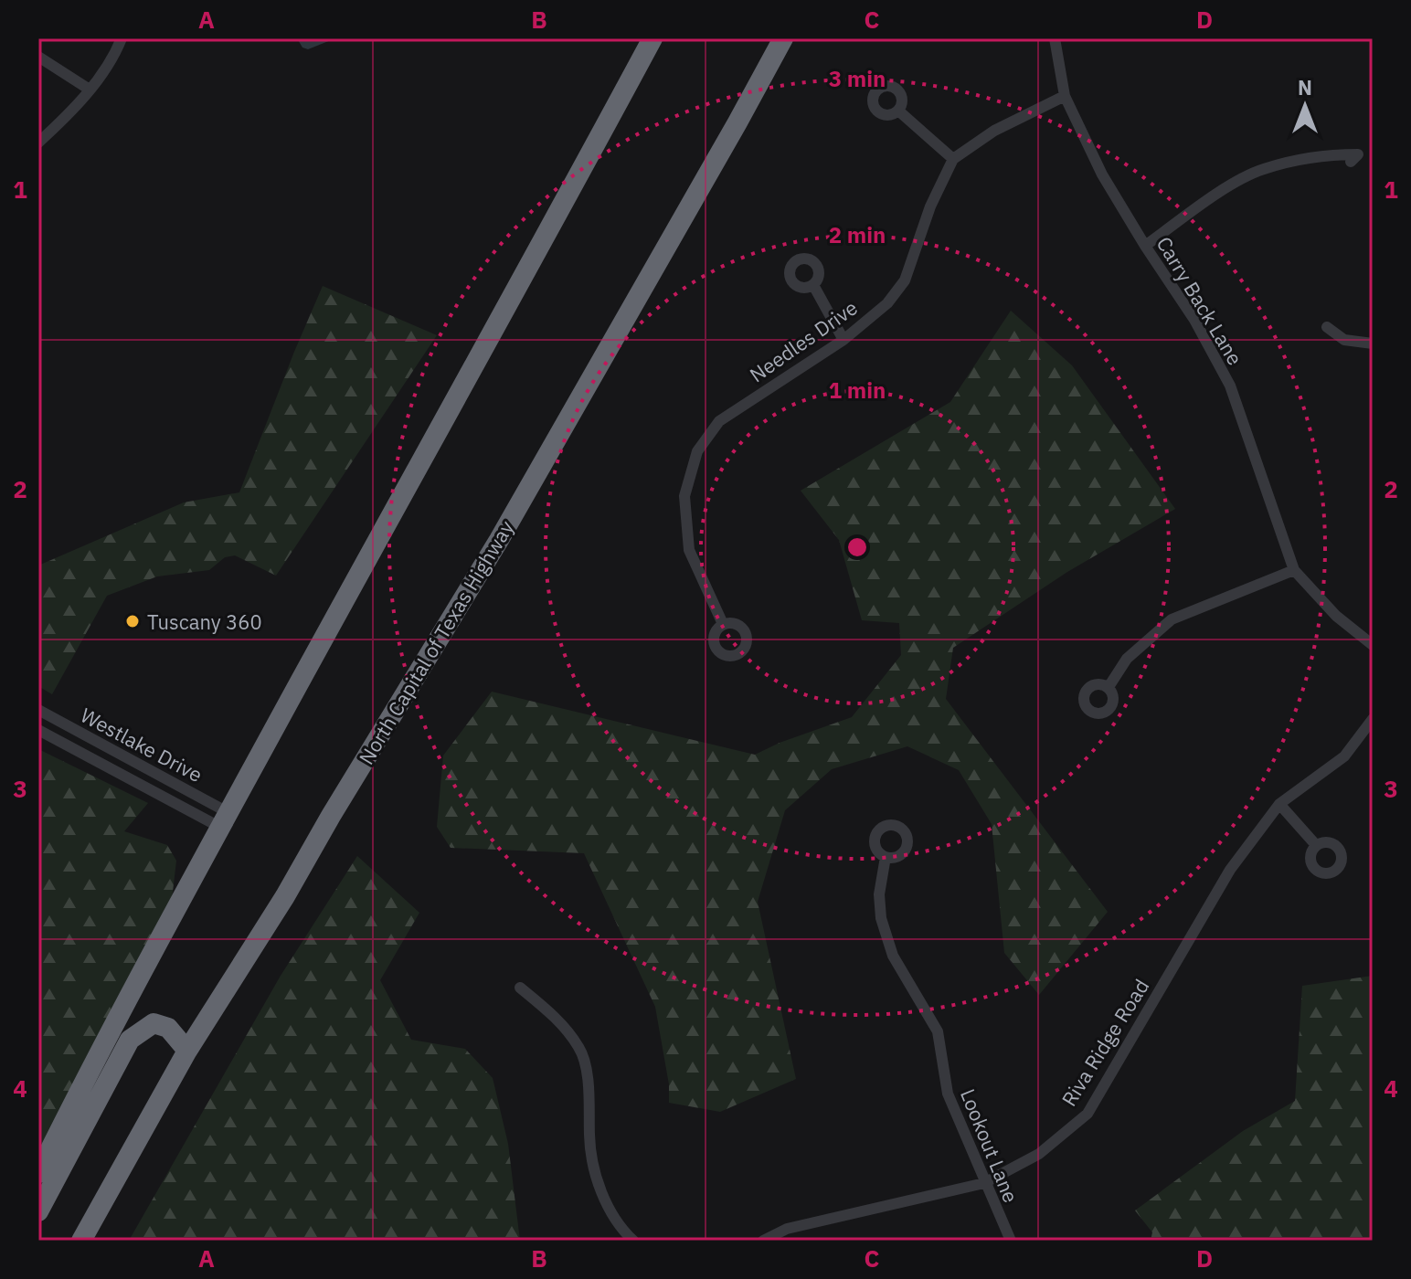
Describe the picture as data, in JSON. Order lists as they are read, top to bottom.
{
  "streets": {
    "highway": ["North Capital of Texas Highway"],
    "street": [
      "Carry Back Lane",
      "Needles Drive",
      "Westlake Drive",
      "Riva Ridge Road",
      "Lookout Lane"
    ]
  },
  "crossings": [
    ["Carry Back Lane", "Needles Drive"],
    ["Riva Ridge Road", "Lookout Lane"]
  ],
  "places": ["Tuscany 360"],
  "north": "top",
  "grid": {
    "columns": [
      "A",
      "B",
      "C",
      "D"
    ],
    "rows": [
      "1",
      "2",
      "3",
      "4"
    ]
  },
  "rings": ["3 min", "2 min", "1 min"]
}
